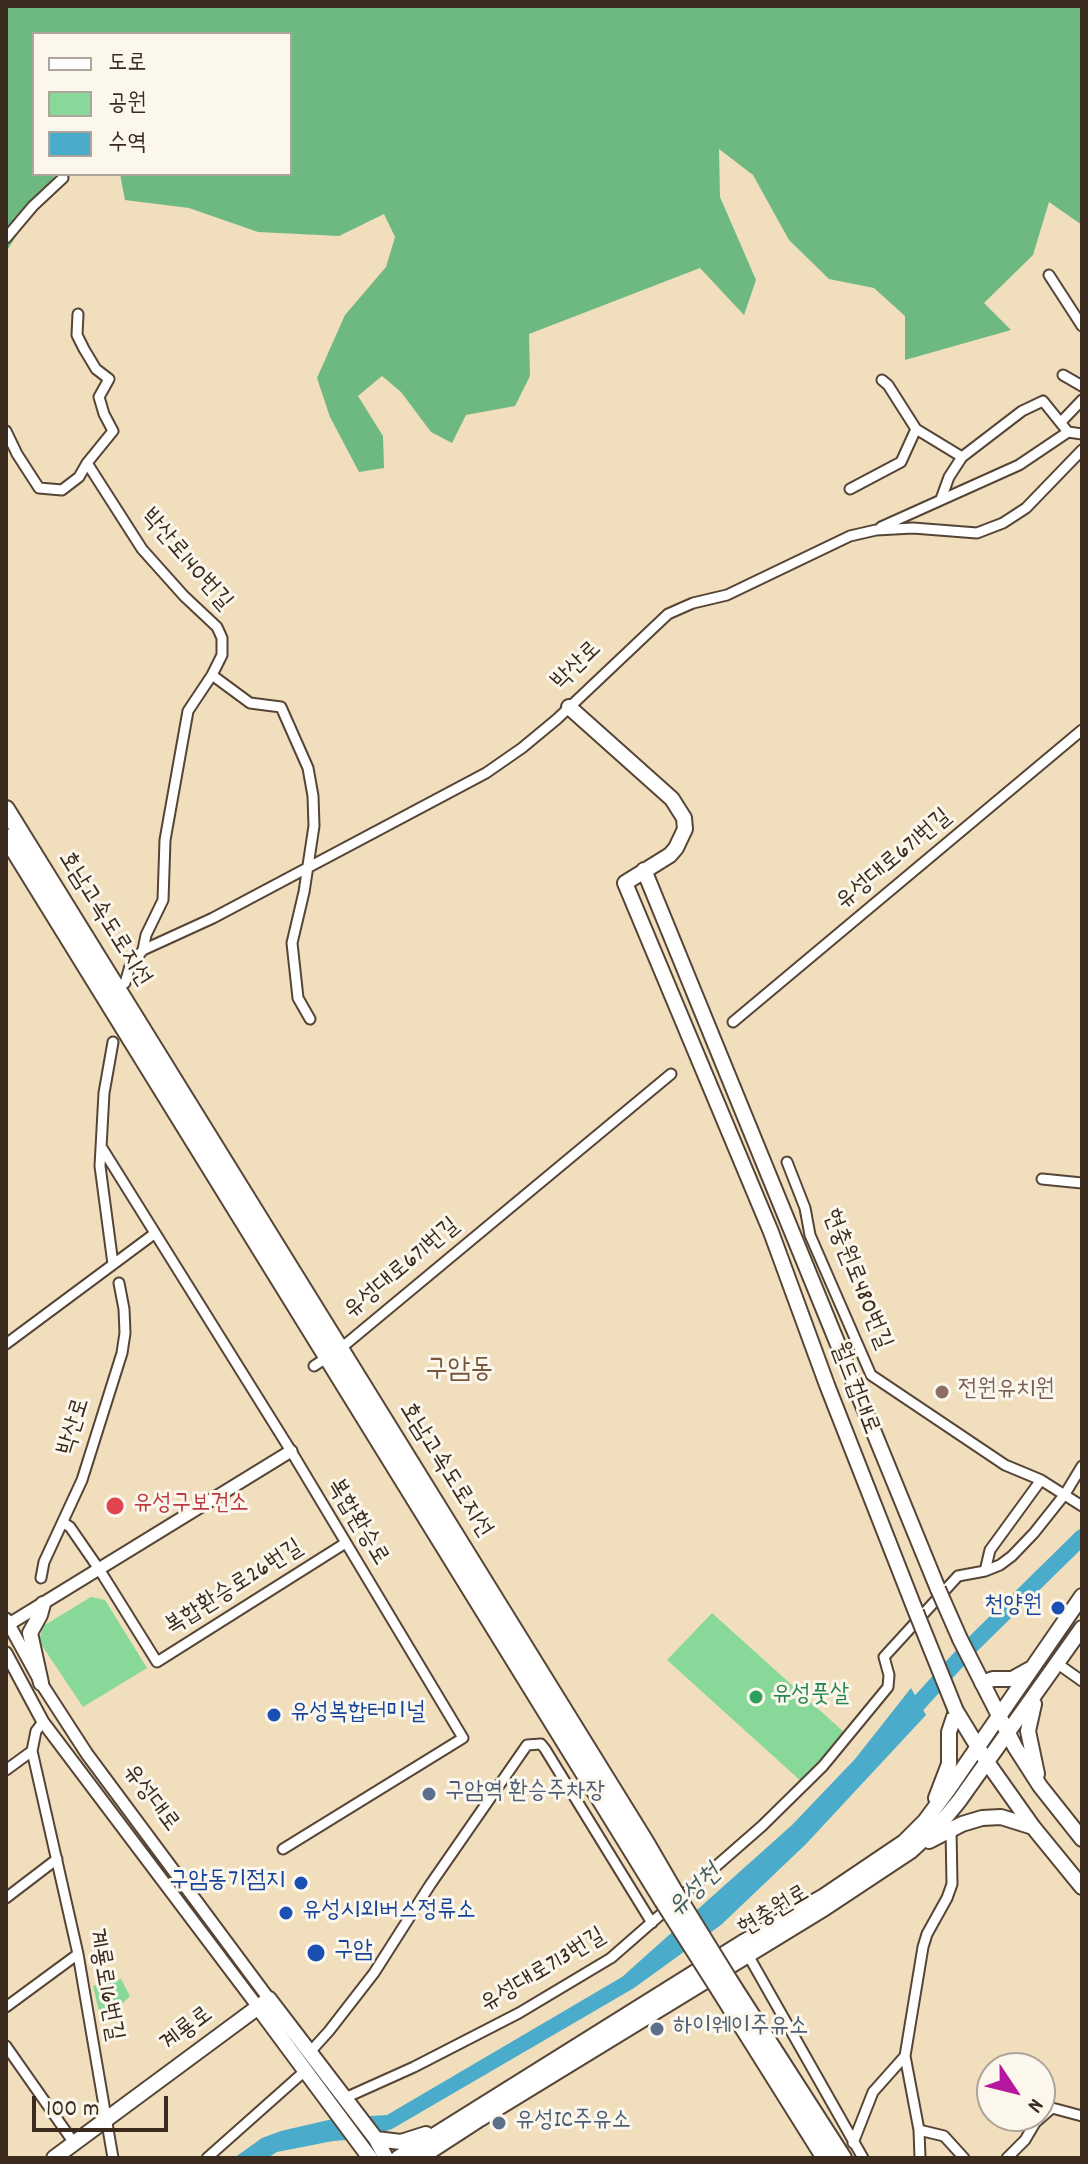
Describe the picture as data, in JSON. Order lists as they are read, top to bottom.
{
  "streets": {
    "highway": ["호남고속도로지선"],
    "main road": [
      "월드컵대로",
      "유성대로",
      "현충원로",
      "계룡로"
    ],
    "street": [
      "박산로140번길",
      "박산로",
      "유성대로671번길",
      "현충원로480번길",
      "복합환승로",
      "복합환승로26번길",
      "유성대로713번길",
      "계룡로16번길"
    ]
  },
  "crossings": [
    ["박산로140번길", "박산로"],
    ["현충원로480번길", "유성대로713번길"],
    ["월드컵대로", "현충원로"],
    ["복합환승로", "복합환승로26번길"],
    ["유성대로", "유성대로713번길"],
    ["유성대로", "계룡로"],
    ["계룡로16번길", "계룡로"]
  ],
  "districts": ["구암동"],
  "water": ["유성천"],
  "places": [
    "전원유치원",
    "유성구보건소",
    "천양원",
    "유성풋살",
    "유성복합터미널",
    "구암역 환승주차장",
    "구암동기점지",
    "유성시외버스정류소",
    "구암",
    "하이웨이주유소",
    "유성IC주유소"
  ],
  "legend": ["도로", "공원", "수역"],
  "scale_bar": "100 m",
  "north": "bottom right"
}
